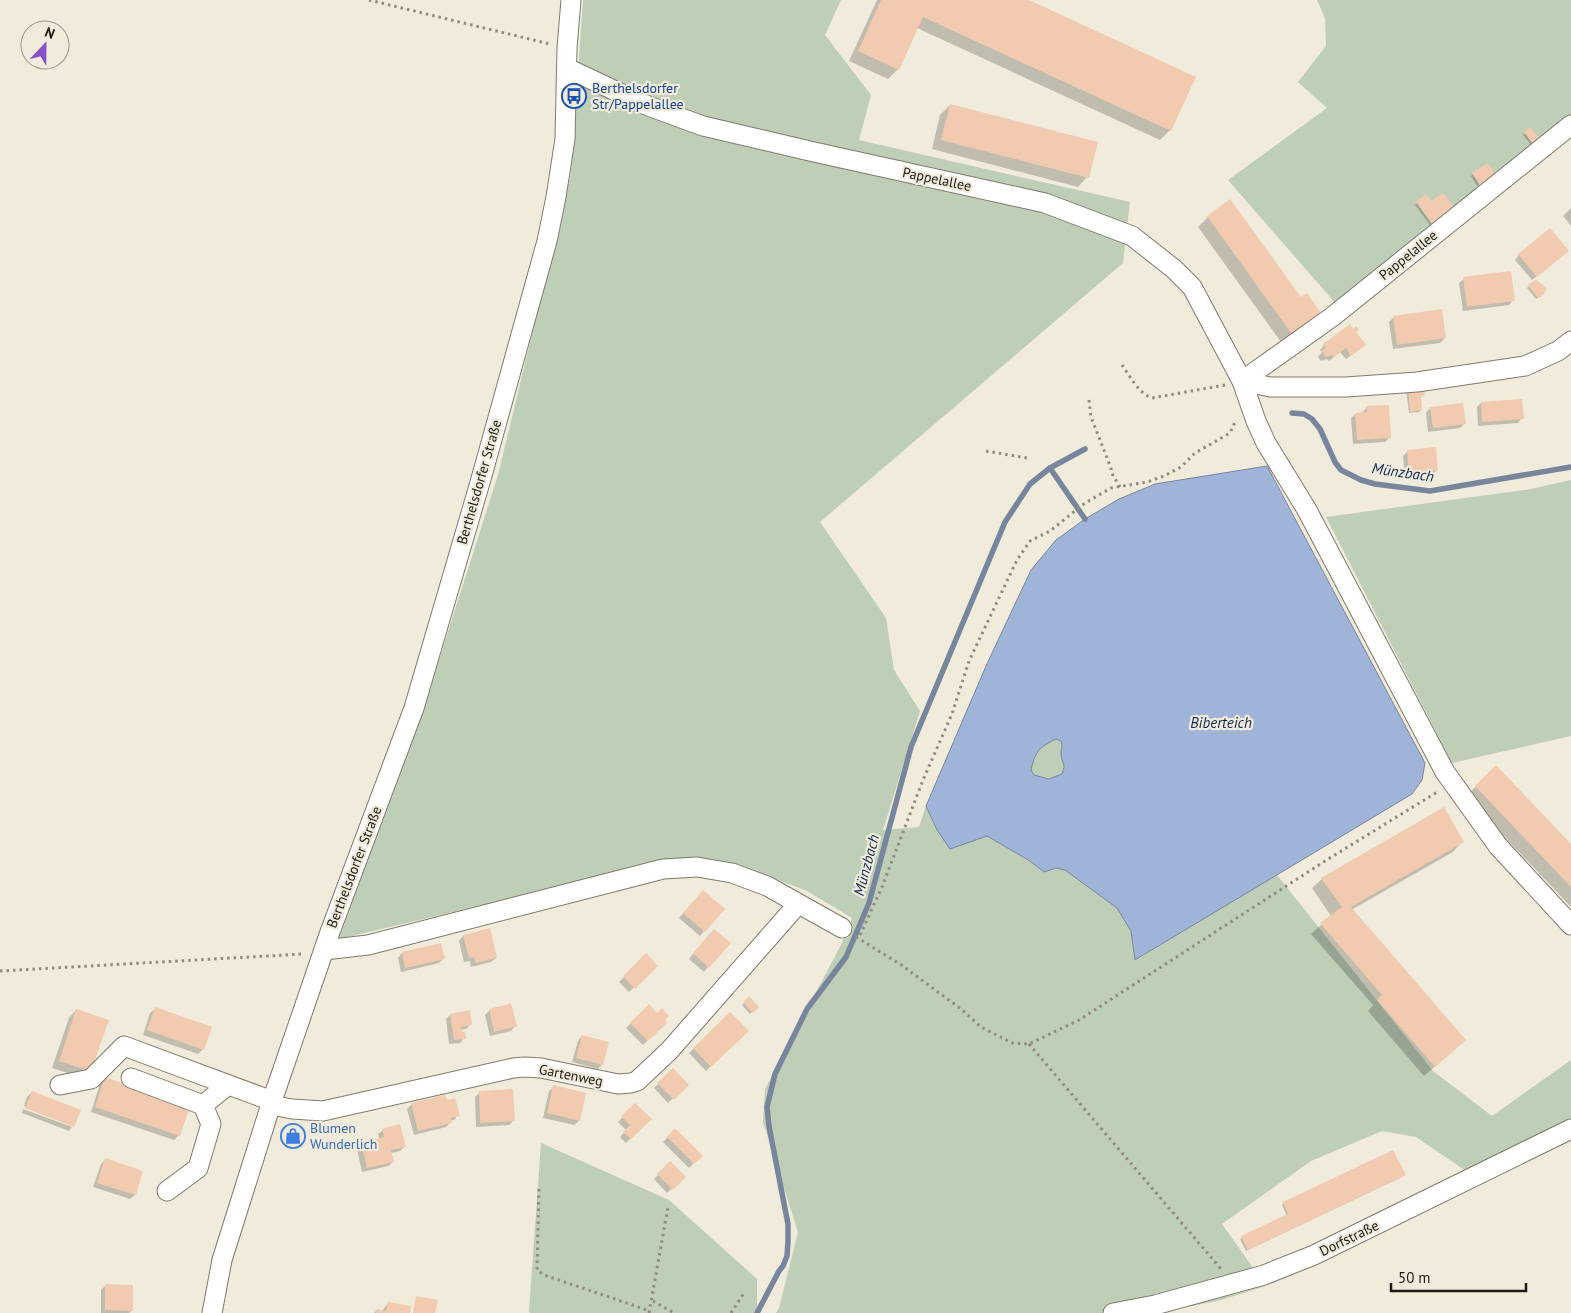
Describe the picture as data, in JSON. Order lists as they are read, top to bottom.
{
  "streets": {
    "street": [
      "Pappelallee",
      "Berthelsdorfer Straße",
      "Gartenweg",
      "Dorfstraße"
    ]
  },
  "crossings": [
    ["Pappelallee", "Berthelsdorfer Straße"],
    ["Berthelsdorfer Straße", "Gartenweg"]
  ],
  "water": ["Münzbach", "Biberteich"],
  "places": {
    "bus stop": ["Berthelsdorfer Str/Pappelallee"],
    "shop": ["Blumen Wunderlich"]
  },
  "scale_bar": "50 m",
  "north": "top"
}
